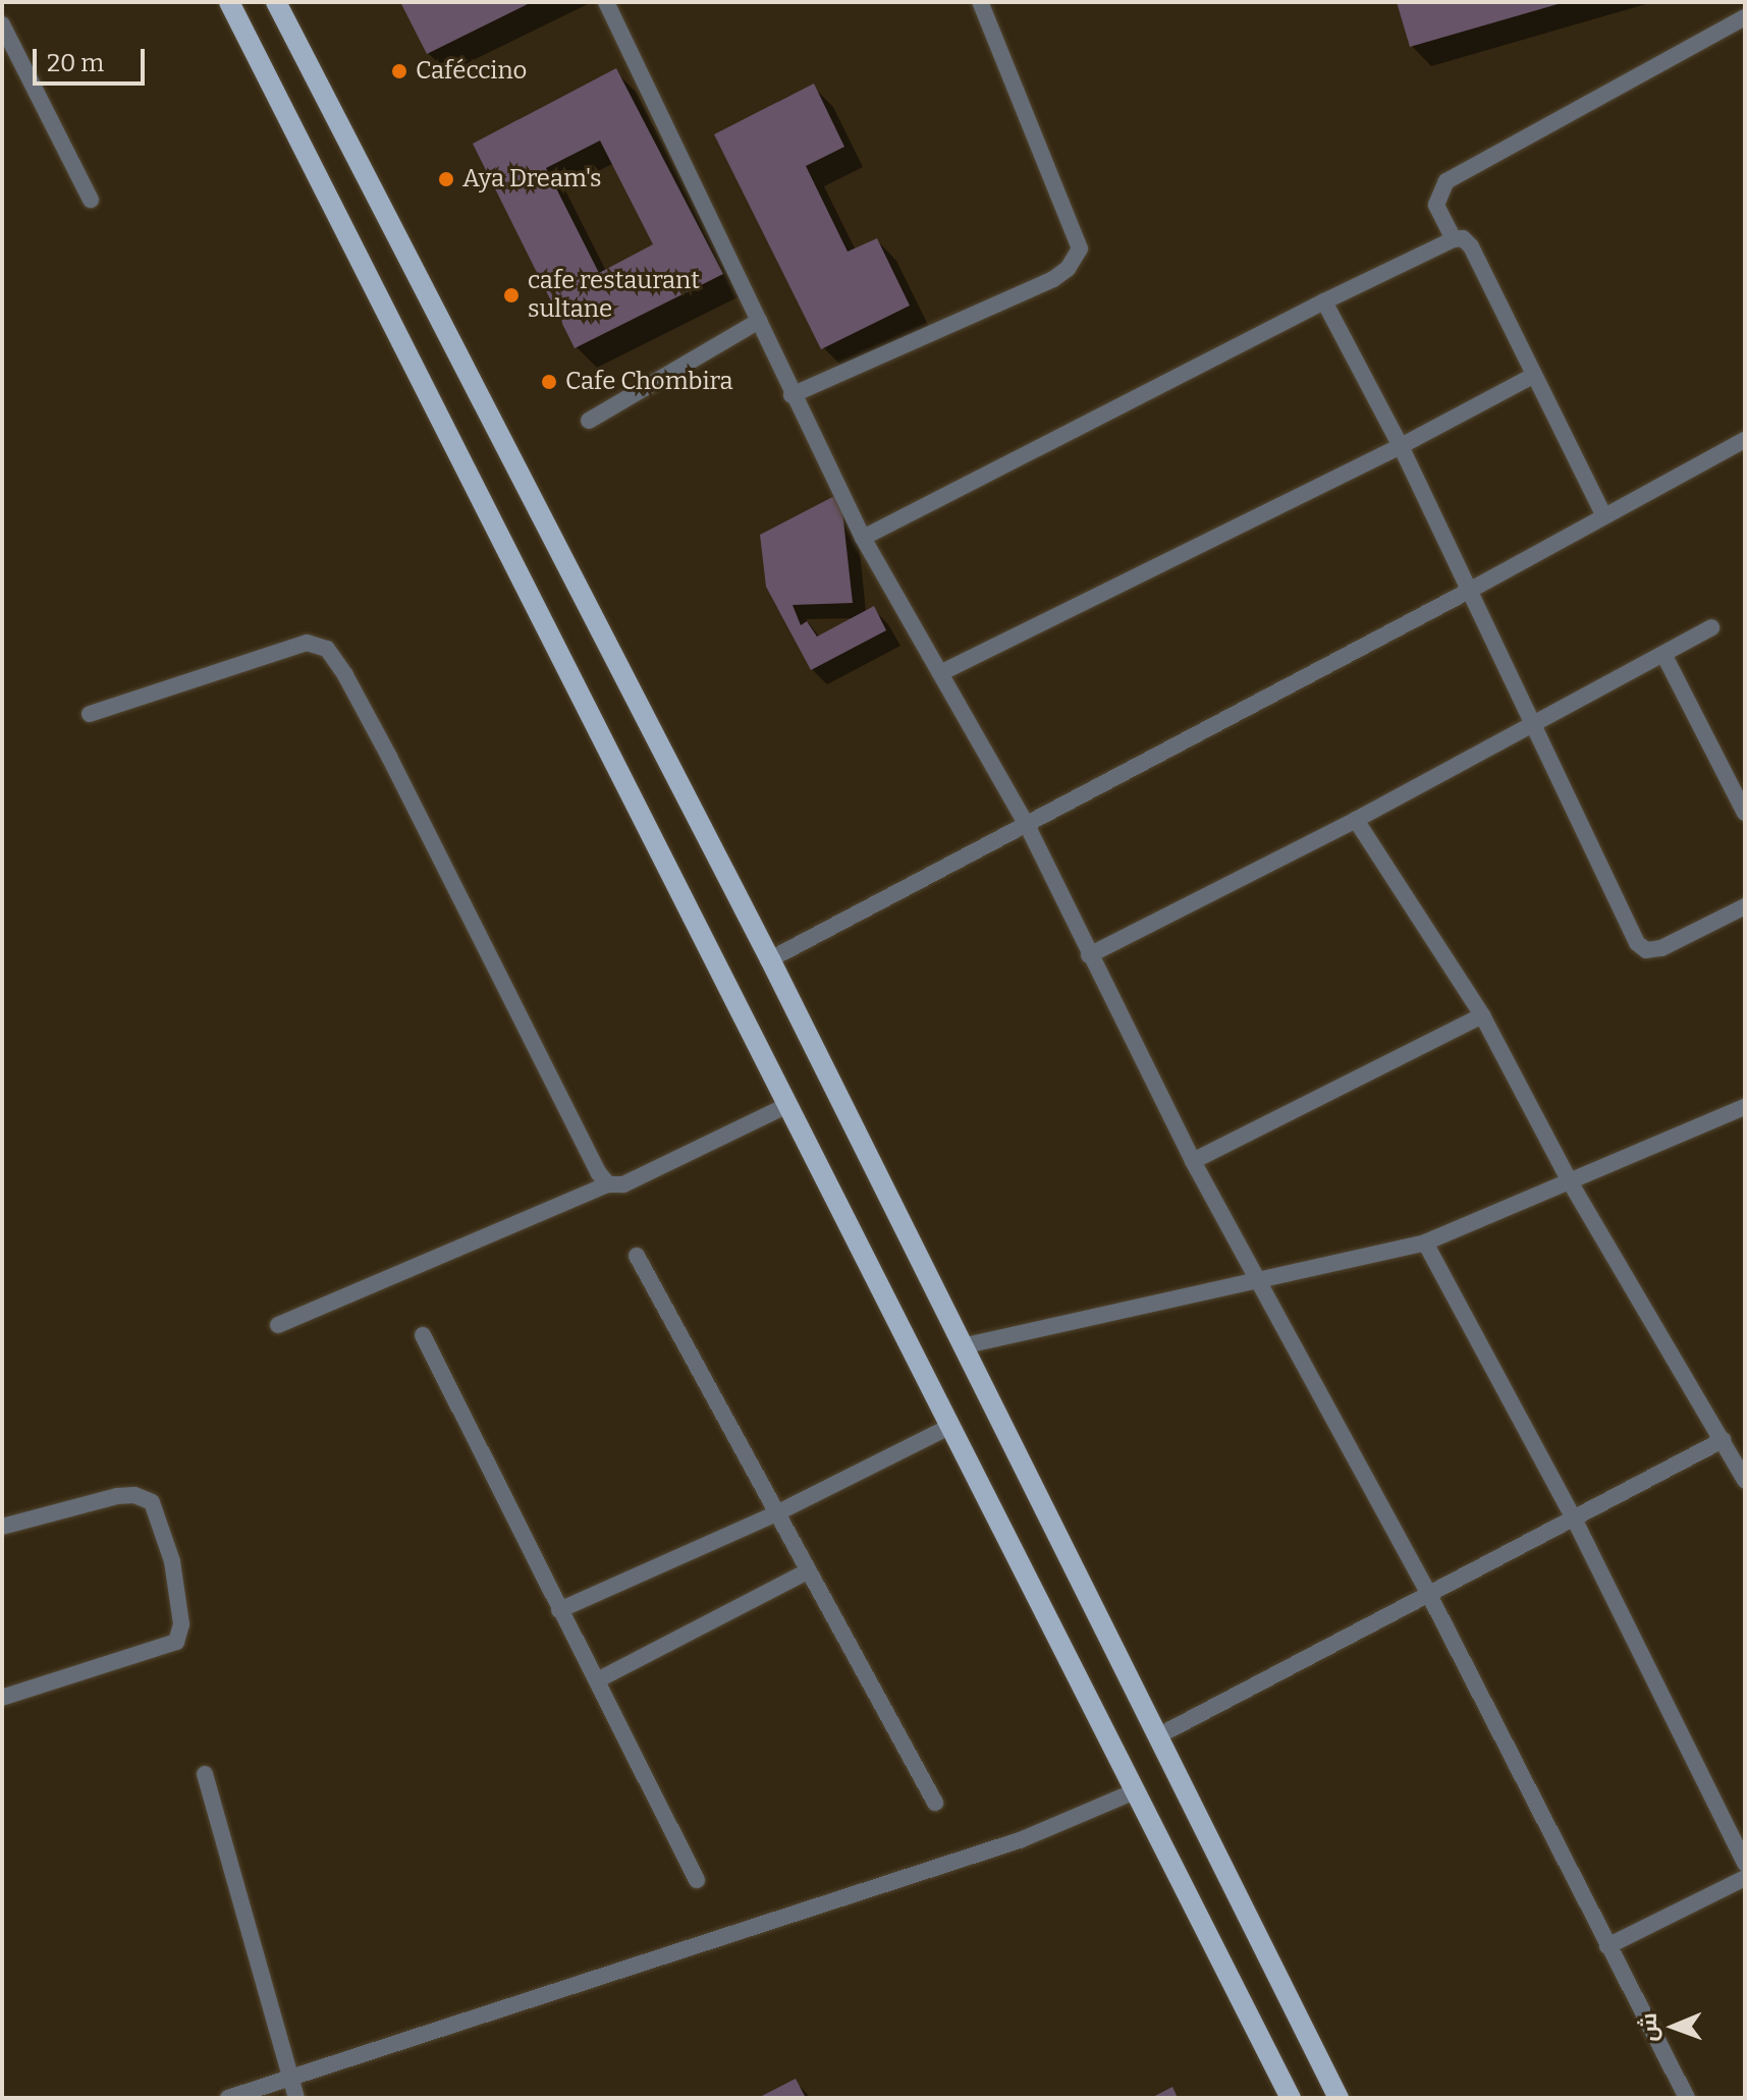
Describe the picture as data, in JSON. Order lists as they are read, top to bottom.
{
  "places": [
    "Caféccino",
    "Aya Dream's",
    "cafe restaurant sultane",
    "Cafe Chombira"
  ],
  "scale_bar": "20 m",
  "north": "left"
}
